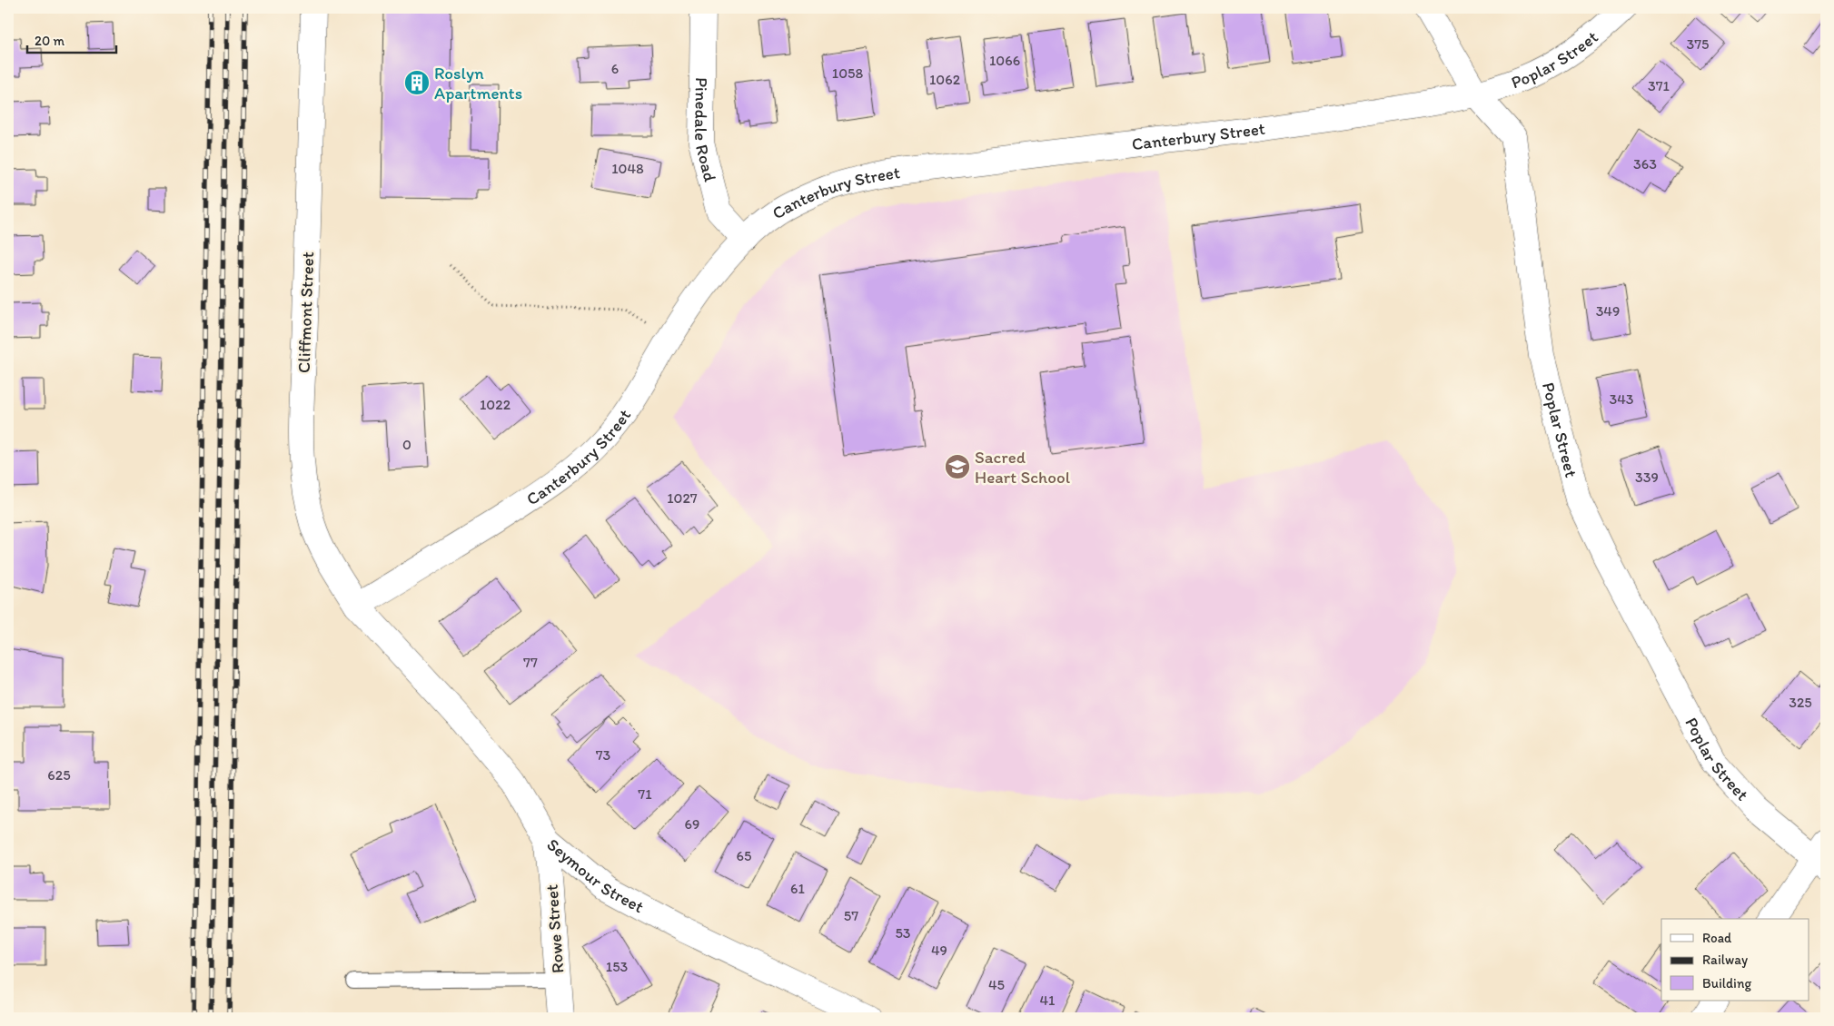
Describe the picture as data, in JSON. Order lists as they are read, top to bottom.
{
  "streets": {
    "street": [
      "Poplar Street",
      "Pinedale Road",
      "Canterbury Street",
      "Cliffmont Street",
      "Seymour Street",
      "Rowe Street"
    ]
  },
  "crossings": [
    ["Poplar Street", "Canterbury Street"],
    ["Pinedale Road", "Canterbury Street"],
    ["Canterbury Street", "Cliffmont Street"],
    ["Canterbury Street", "Seymour Street"],
    ["Cliffmont Street", "Seymour Street"],
    ["Seymour Street", "Rowe Street"]
  ],
  "places": {
    "building": ["Roslyn Apartments"],
    "school or university": ["Sacred Heart School"]
  },
  "house_numbers": [
    "375",
    "1066",
    "6",
    "1058",
    "1062",
    "371",
    "363",
    "1048",
    "349",
    "343",
    "1022",
    "0",
    "339",
    "1027",
    "77",
    "325",
    "73",
    "625",
    "71",
    "69",
    "65",
    "61",
    "57",
    "53",
    "49",
    "153",
    "45",
    "41"
  ],
  "legend": ["Road", "Railway", "Building"],
  "scale_bar": "20 m"
}
